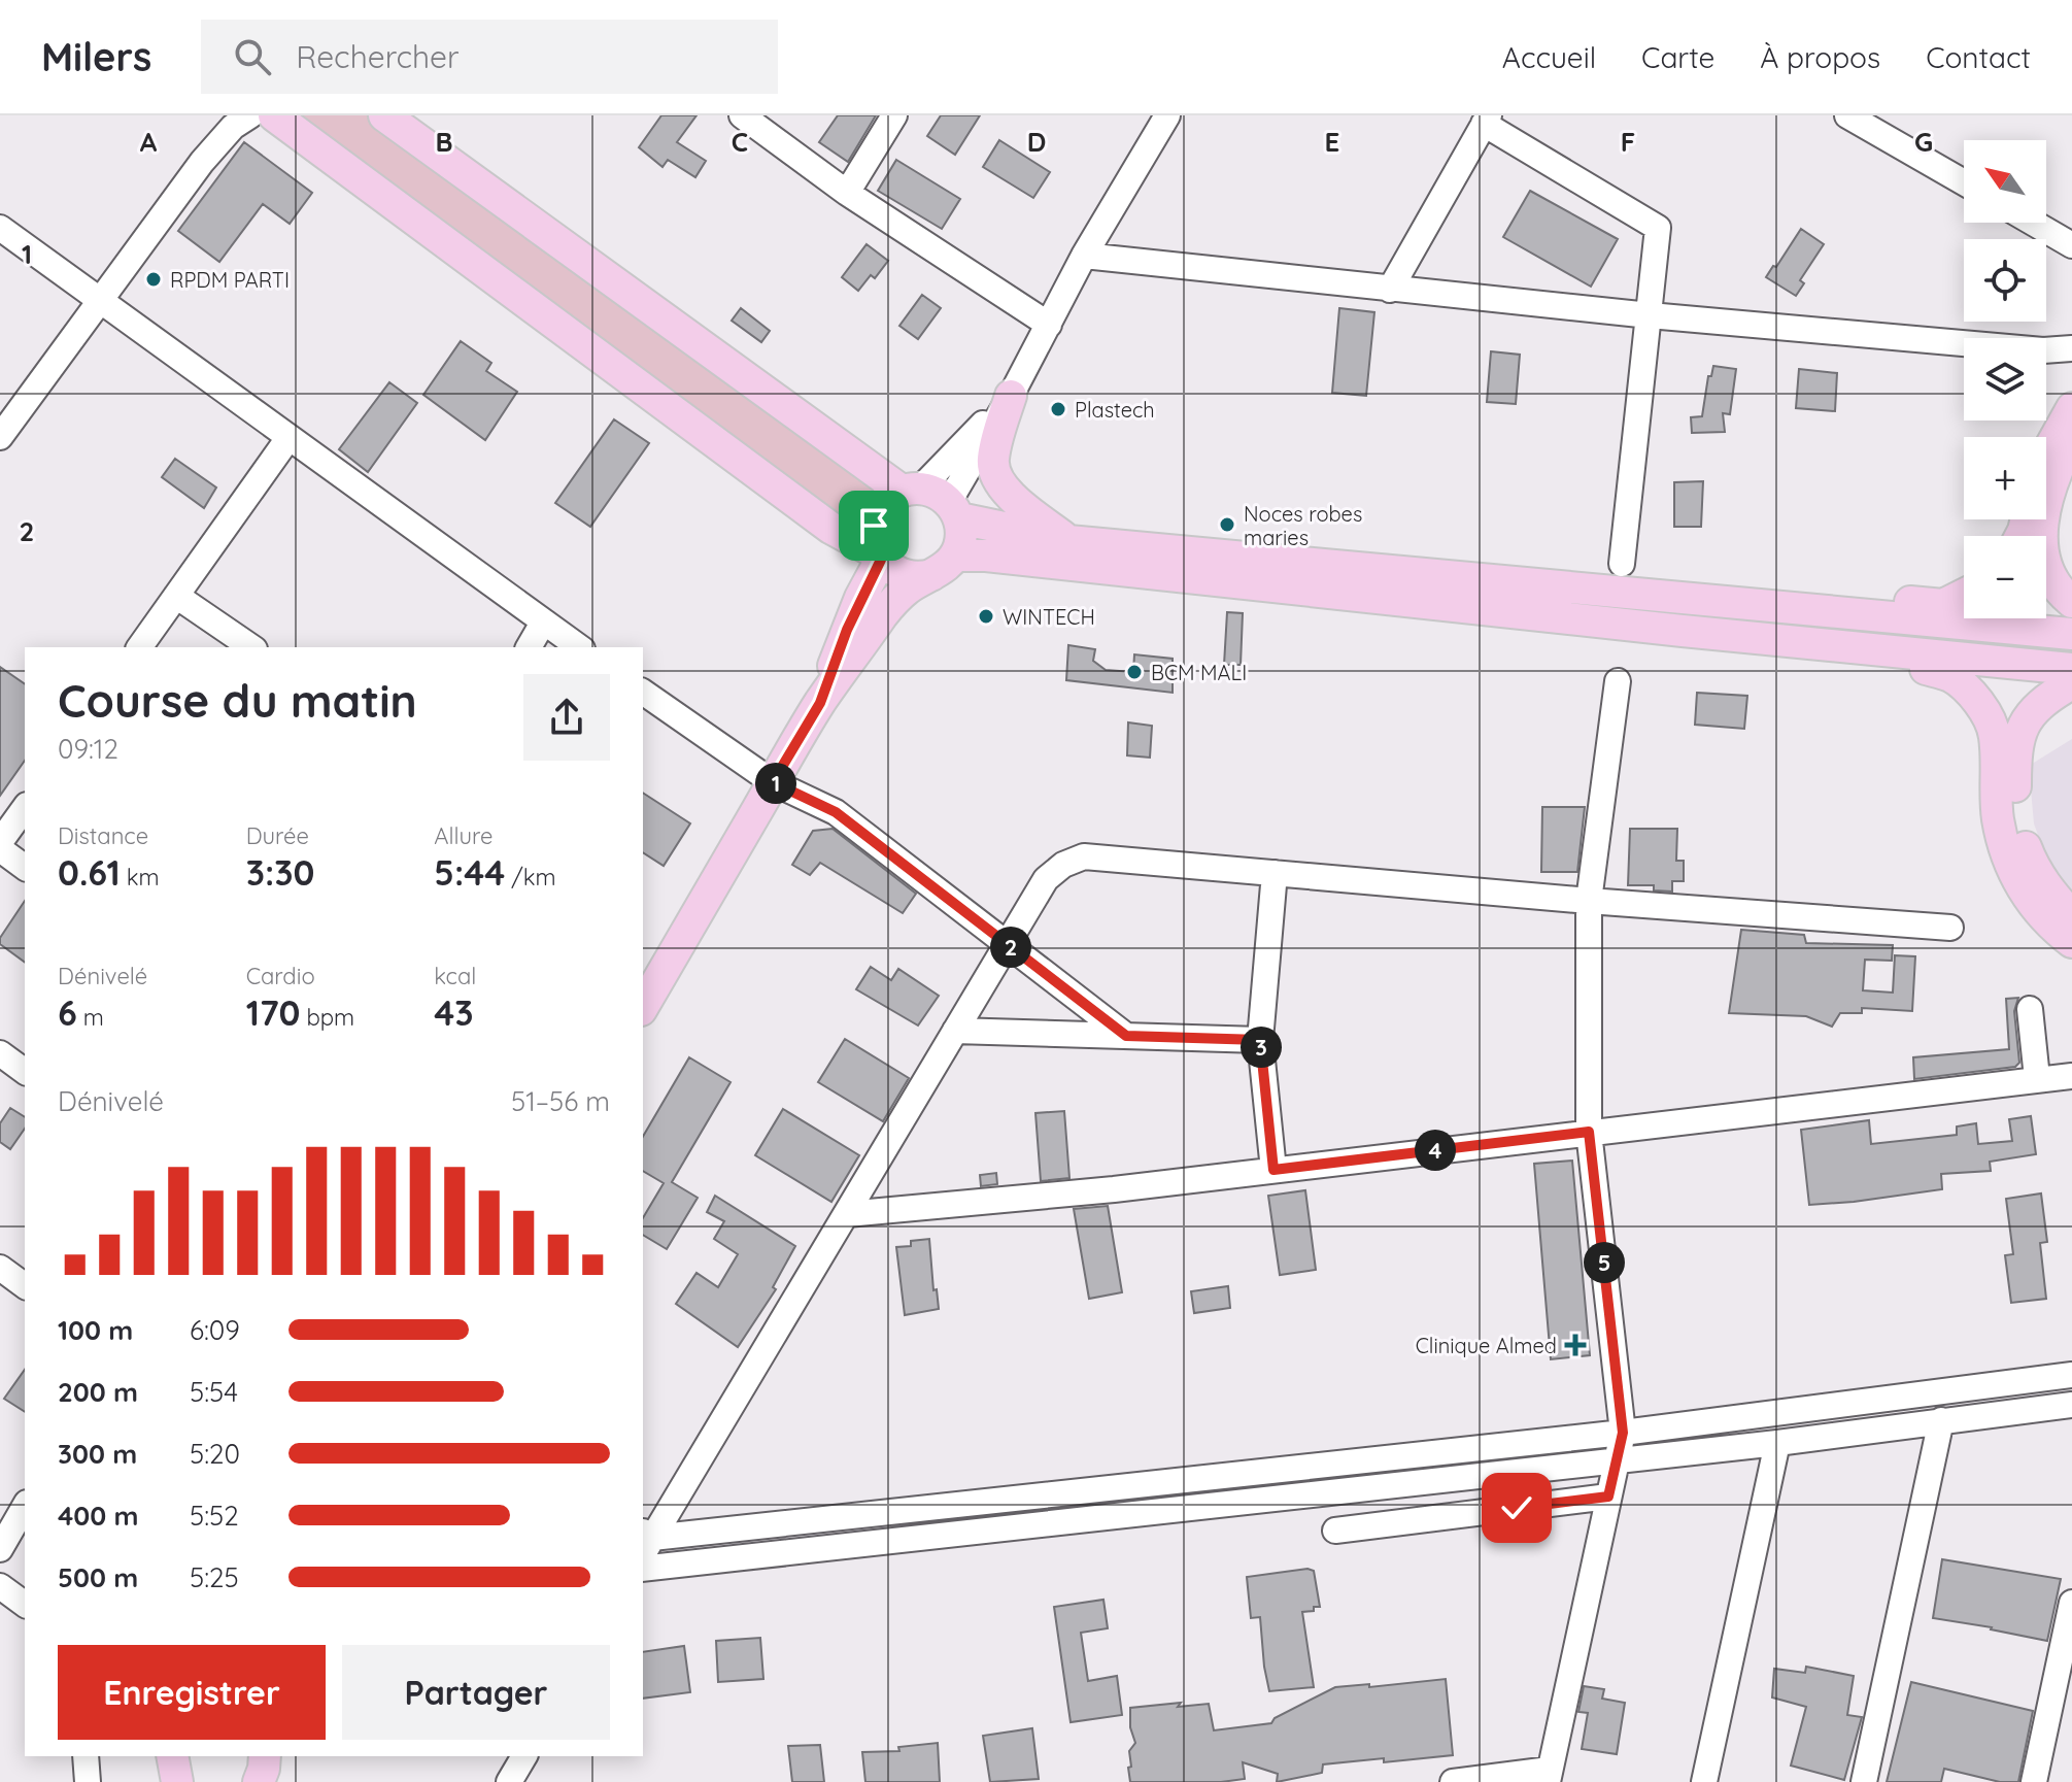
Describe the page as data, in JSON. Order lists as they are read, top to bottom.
{
  "places": {
    "other": [
      "RPDM PARTI",
      "Plastech",
      "Noces robes maries",
      "WINTECH",
      "BCM MALI"
    ],
    "health": ["Clinique Almed"]
  },
  "north": "top left",
  "page": {
    "header": "Milers",
    "search": "Rechercher",
    "nav": [
      "Accueil",
      "Carte",
      "À propos",
      "Contact"
    ],
    "map_buttons": ["+", "−"],
    "heading": ["Course du matin", "09:12"],
    "pins": [
      "1",
      "2",
      "3",
      "4",
      "5"
    ],
    "stats": [
      ["Distance", "0.61 km"],
      ["Durée", "3:30"],
      ["Allure", "5:44 /km"],
      ["Dénivelé", "6 m"],
      ["Cardio", "170 bpm"],
      ["kcal", "43"]
    ],
    "chart": ["Dénivelé", "51–56 m"],
    "list": [
      {
        "name": "100 m",
        "note": "6:09"
      },
      {
        "name": "200 m",
        "note": "5:54"
      },
      {
        "name": "300 m",
        "note": "5:20"
      },
      {
        "name": "400 m",
        "note": "5:52"
      },
      {
        "name": "500 m",
        "note": "5:25"
      }
    ],
    "buttons": ["Enregistrer", "Partager"]
  },
  "grid": {
    "columns": [
      "A",
      "B",
      "C",
      "D",
      "E",
      "F",
      "G"
    ],
    "rows": ["1", "2"]
  }
}
